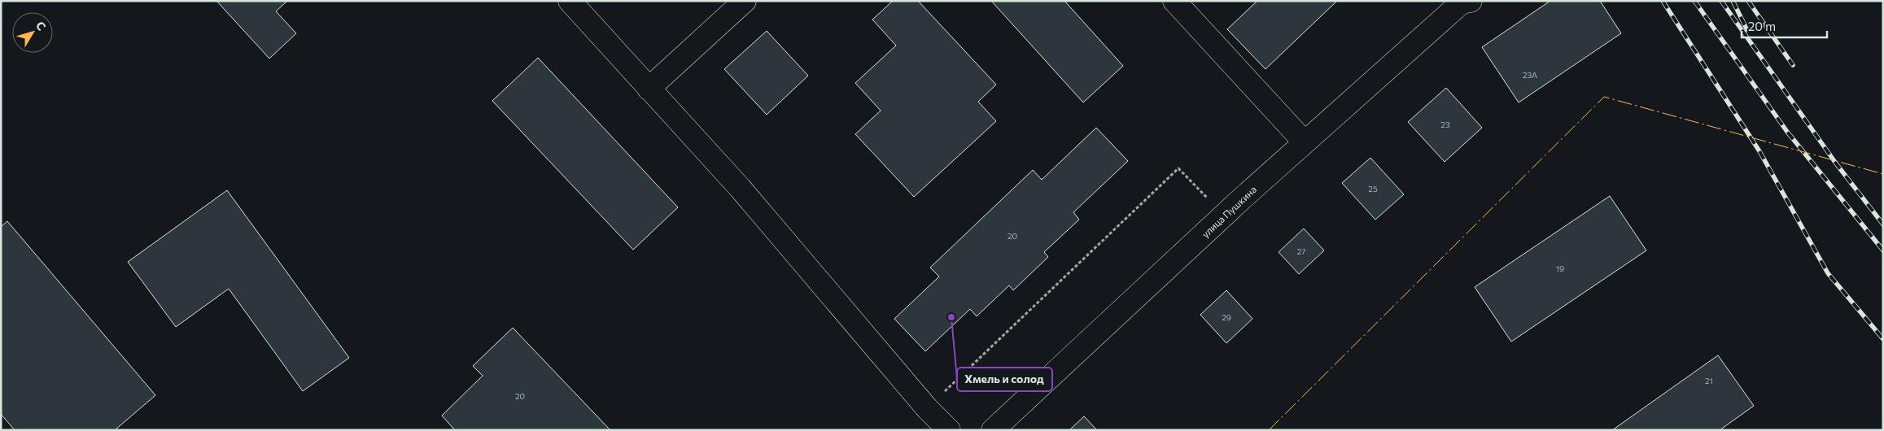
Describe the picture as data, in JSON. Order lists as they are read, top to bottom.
{
  "streets": {
    "street": ["улица Пушкина"]
  },
  "places": ["Хмель и солод"],
  "house_numbers": [
    "23А",
    "23",
    "25",
    "20",
    "27",
    "19",
    "29",
    "21",
    "20"
  ],
  "scale_bar": "20 m",
  "north": "top right"
}
